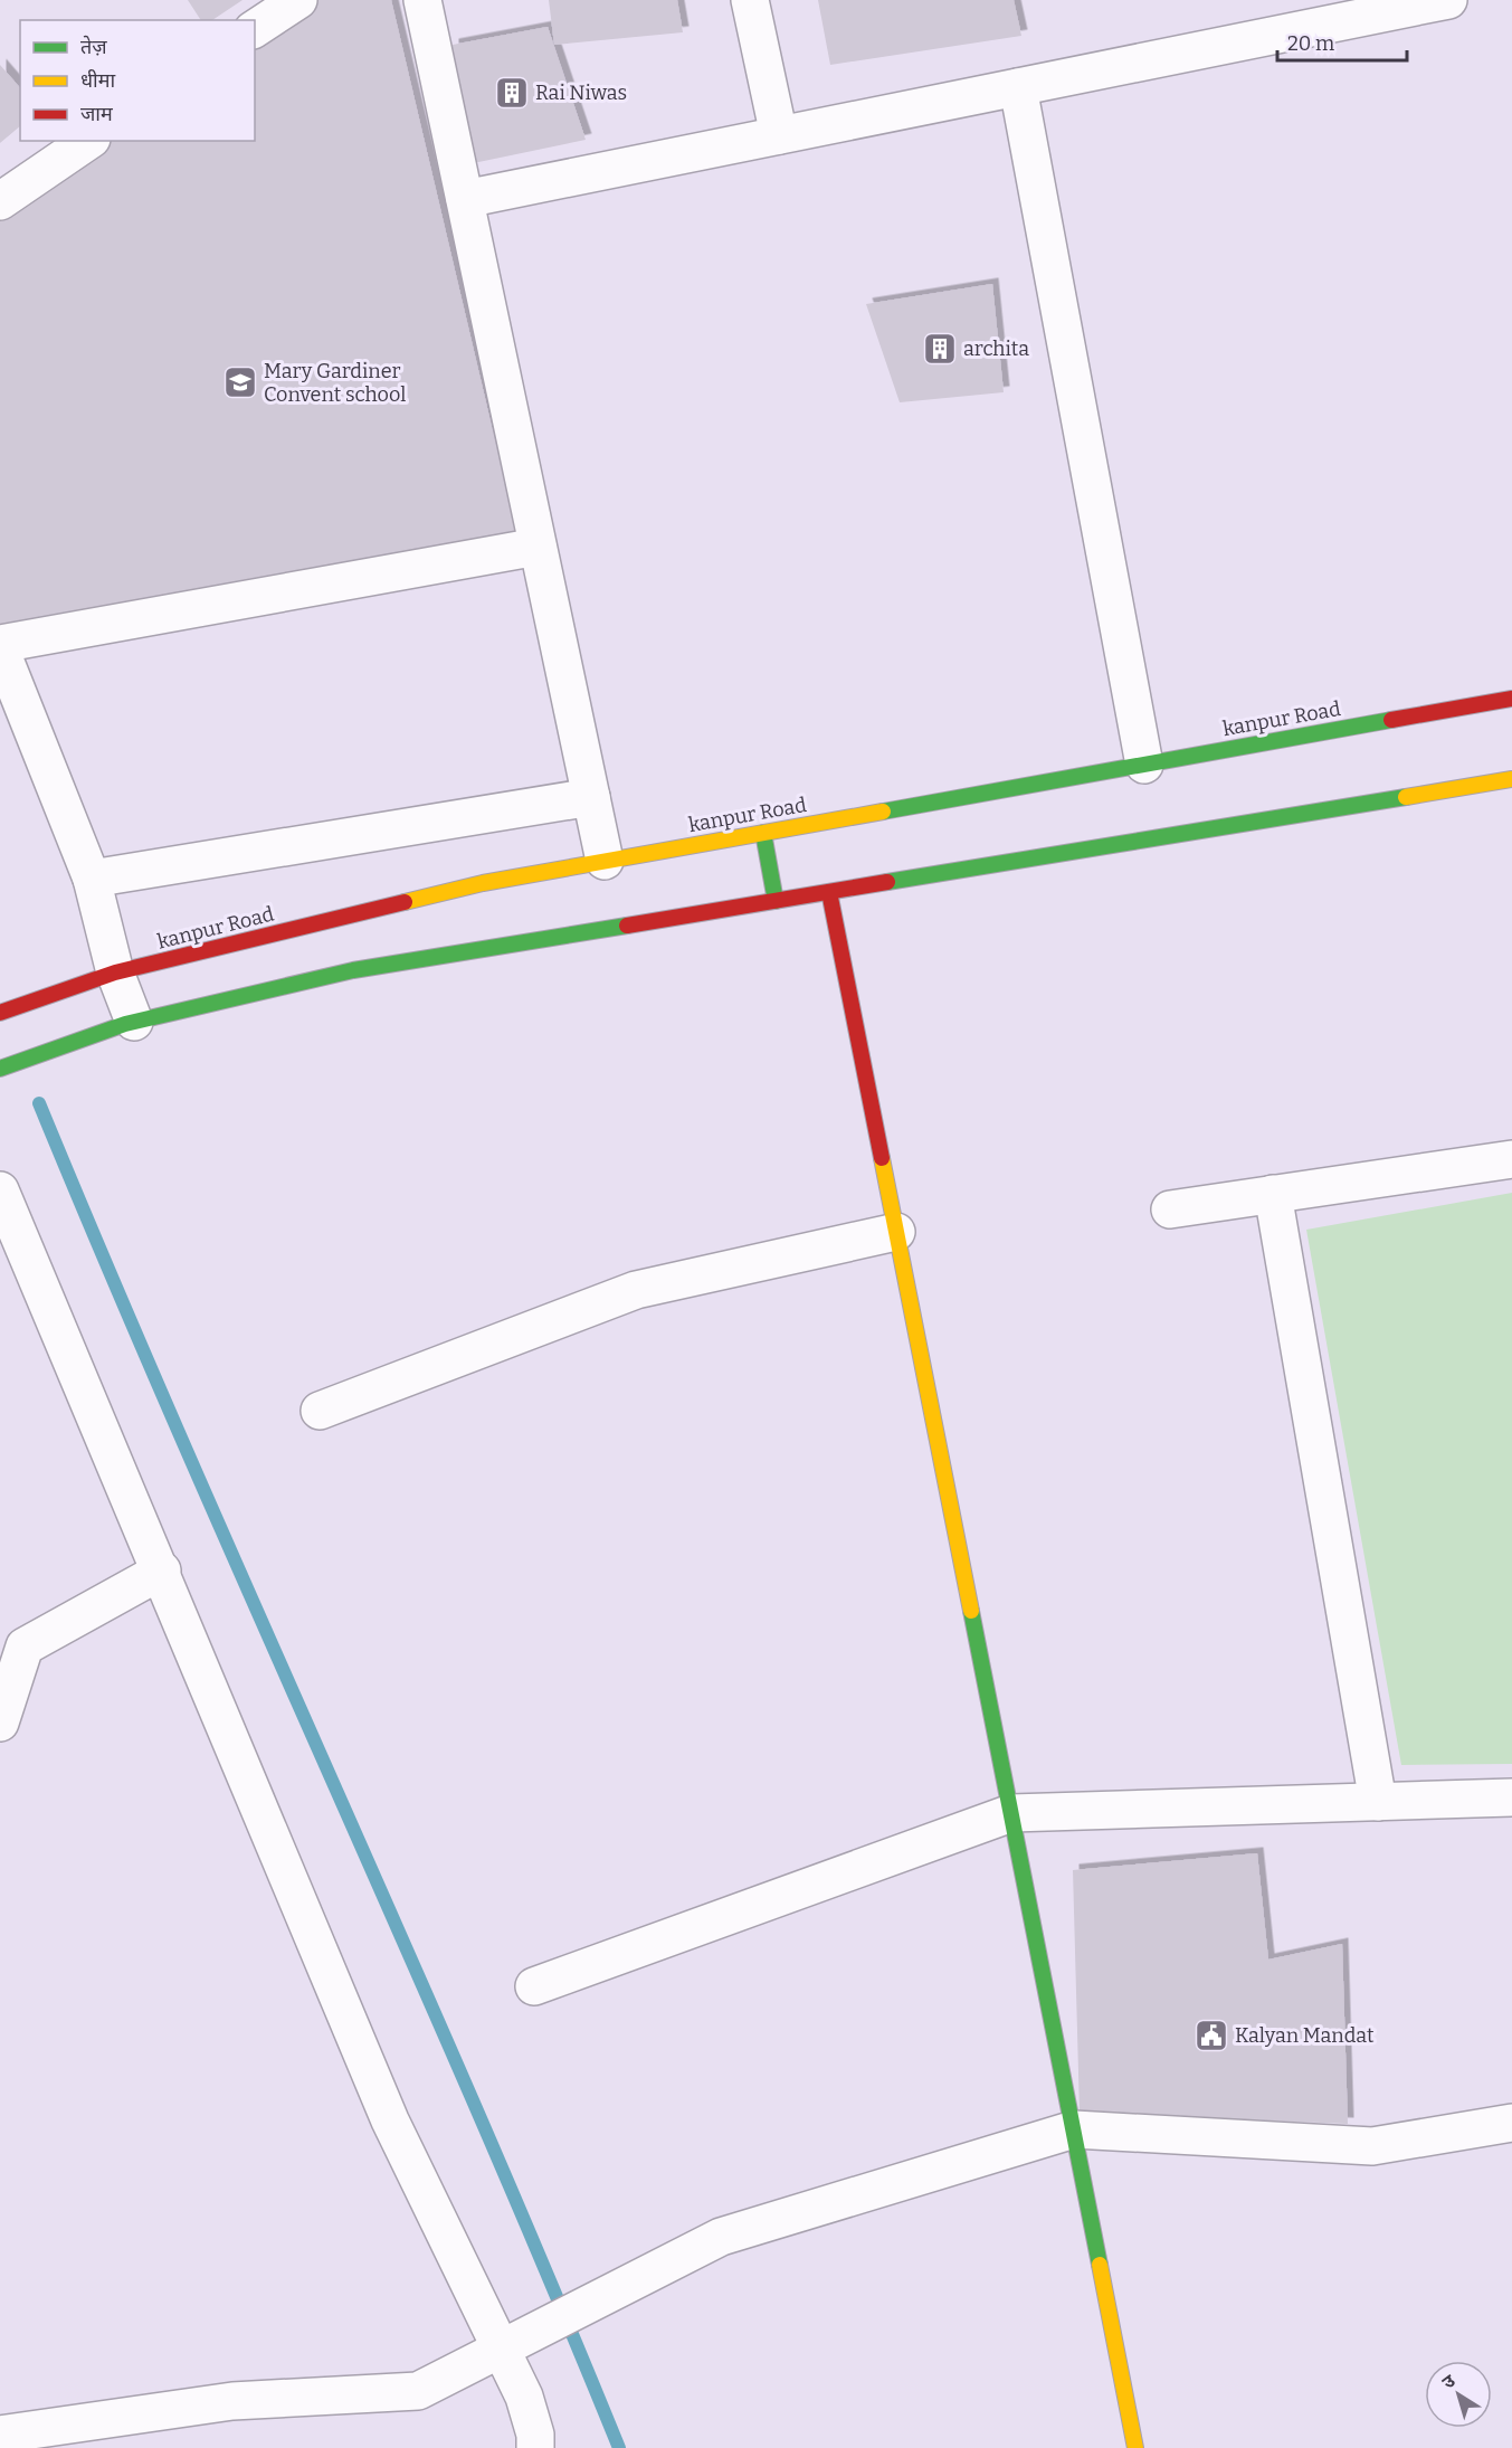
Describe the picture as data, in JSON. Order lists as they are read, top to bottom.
{
  "streets": {
    "street": ["kanpur Road"]
  },
  "places": {
    "building": ["Rai Niwas", "archita"],
    "school or university": ["Mary Gardiner Convent school"],
    "public building": ["Kalyan Mandat"]
  },
  "legend": ["तेज़", "धीमा", "जाम"],
  "scale_bar": "20 m",
  "north": "top left"
}
